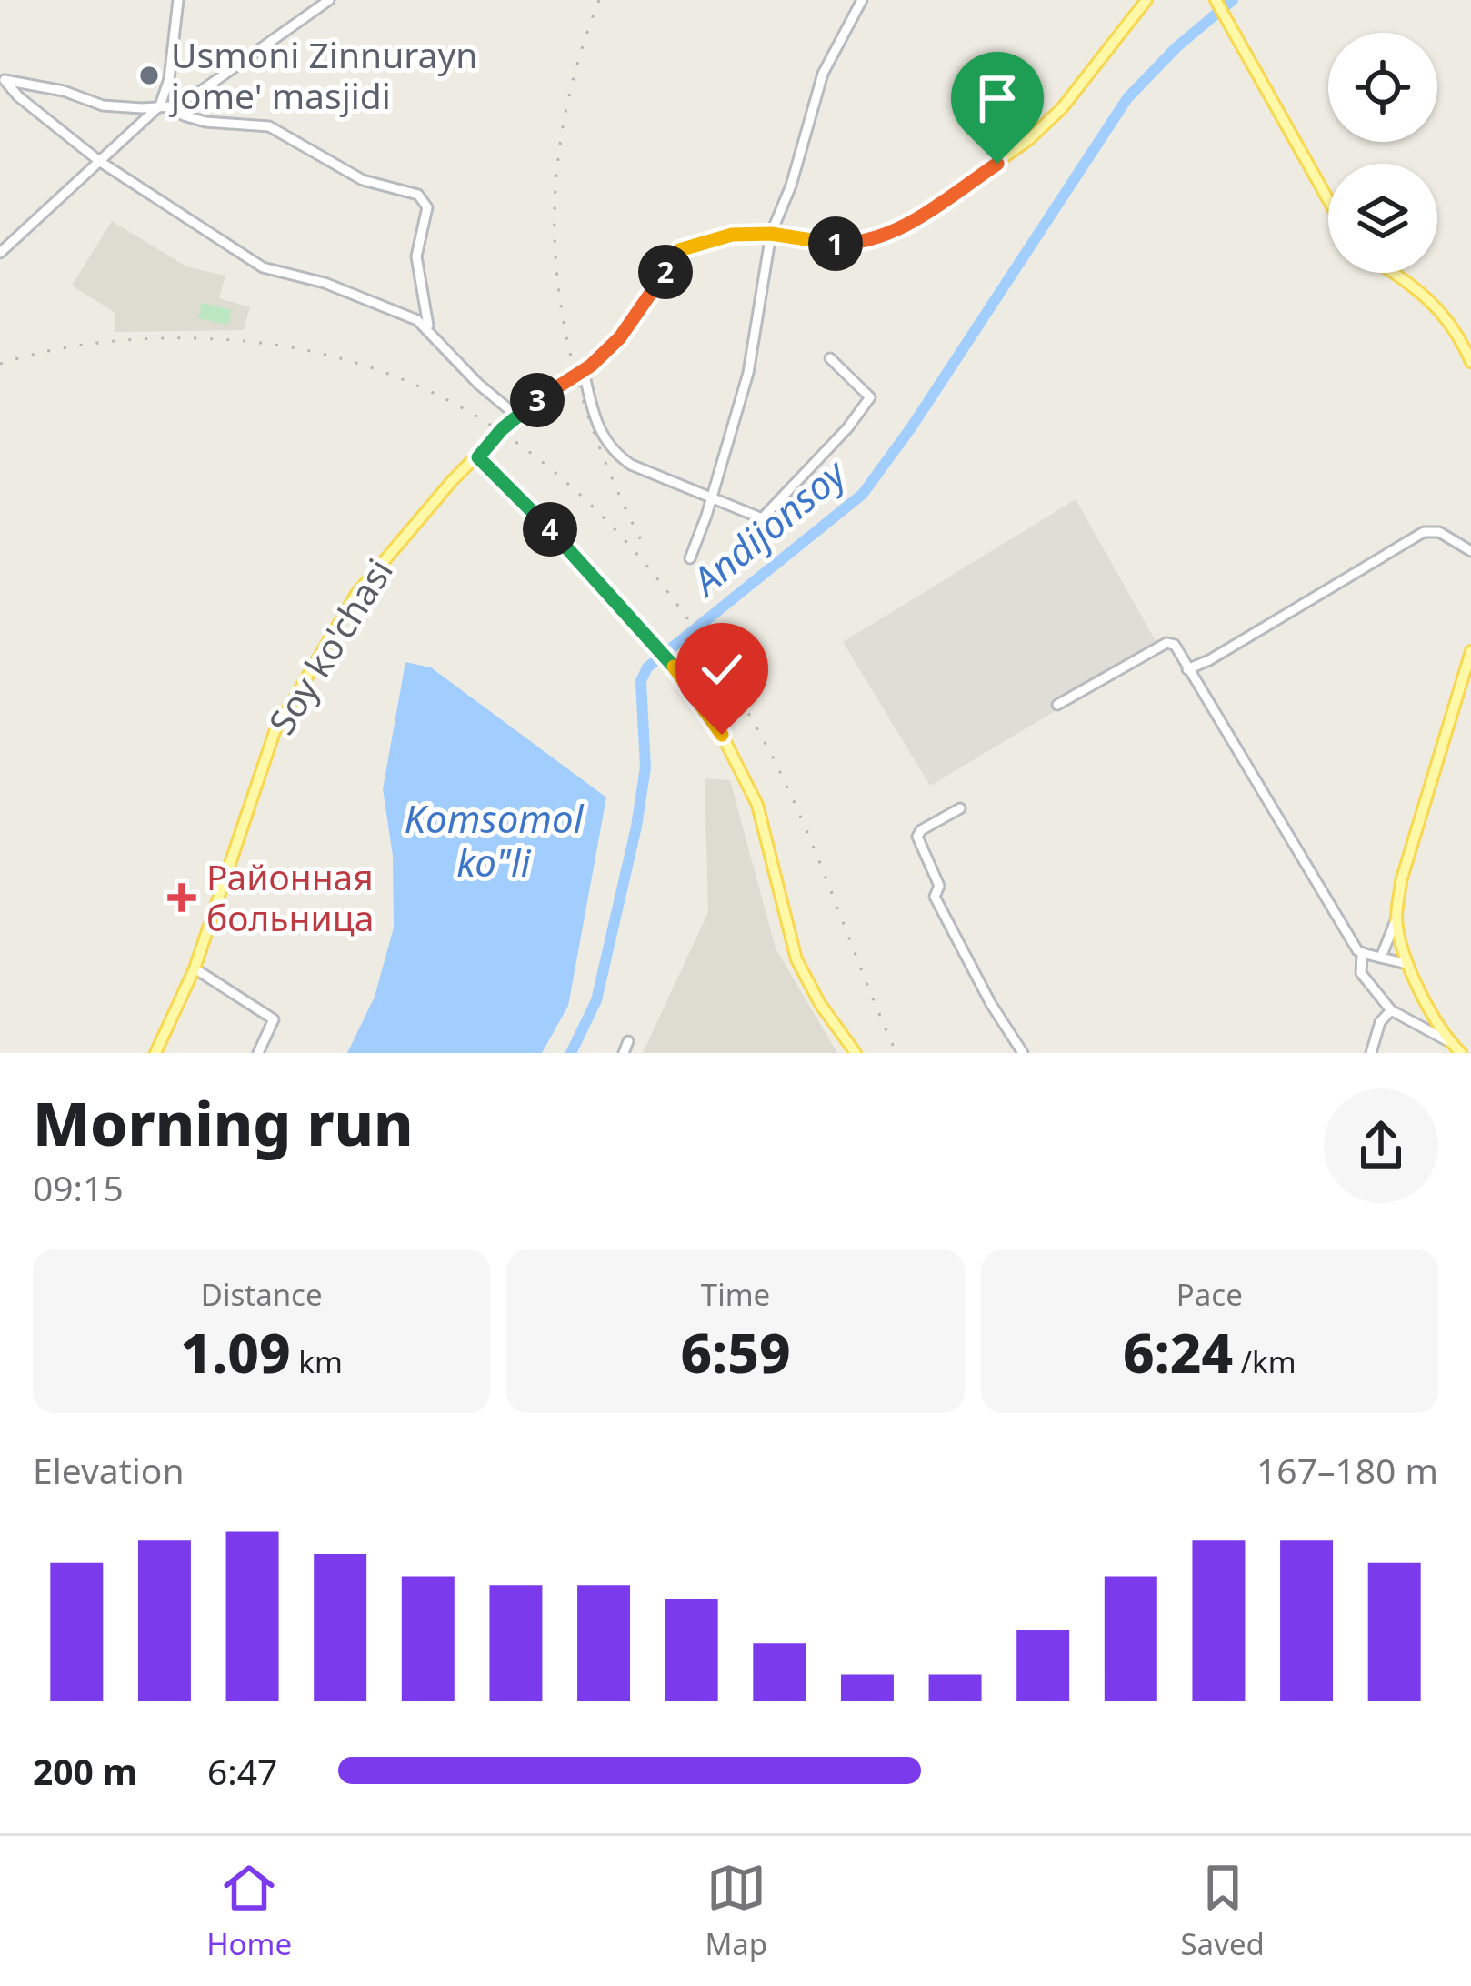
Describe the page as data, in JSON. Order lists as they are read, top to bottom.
{
  "streets": {
    "main road": ["Soy ko'chasi"]
  },
  "water": ["Andijonsoy", "Komsomol ko\"li"],
  "places": {
    "other": ["Usmoni Zinnurayn jome' masjidi"],
    "health": ["Районная больница"]
  },
  "page": {
    "pins": [
      "1",
      "2",
      "3",
      "4"
    ],
    "heading": ["Morning run", "09:15"],
    "stats": [
      ["Distance", "1.09 km"],
      ["Time", "6:59"],
      ["Pace", "6:24 /km"]
    ],
    "chart": ["Elevation", "167–180 m"],
    "list": [
      {
        "name": "200 m",
        "note": "6:47"
      }
    ],
    "tabs": ["Home", "Map", "Saved"]
  }
}
